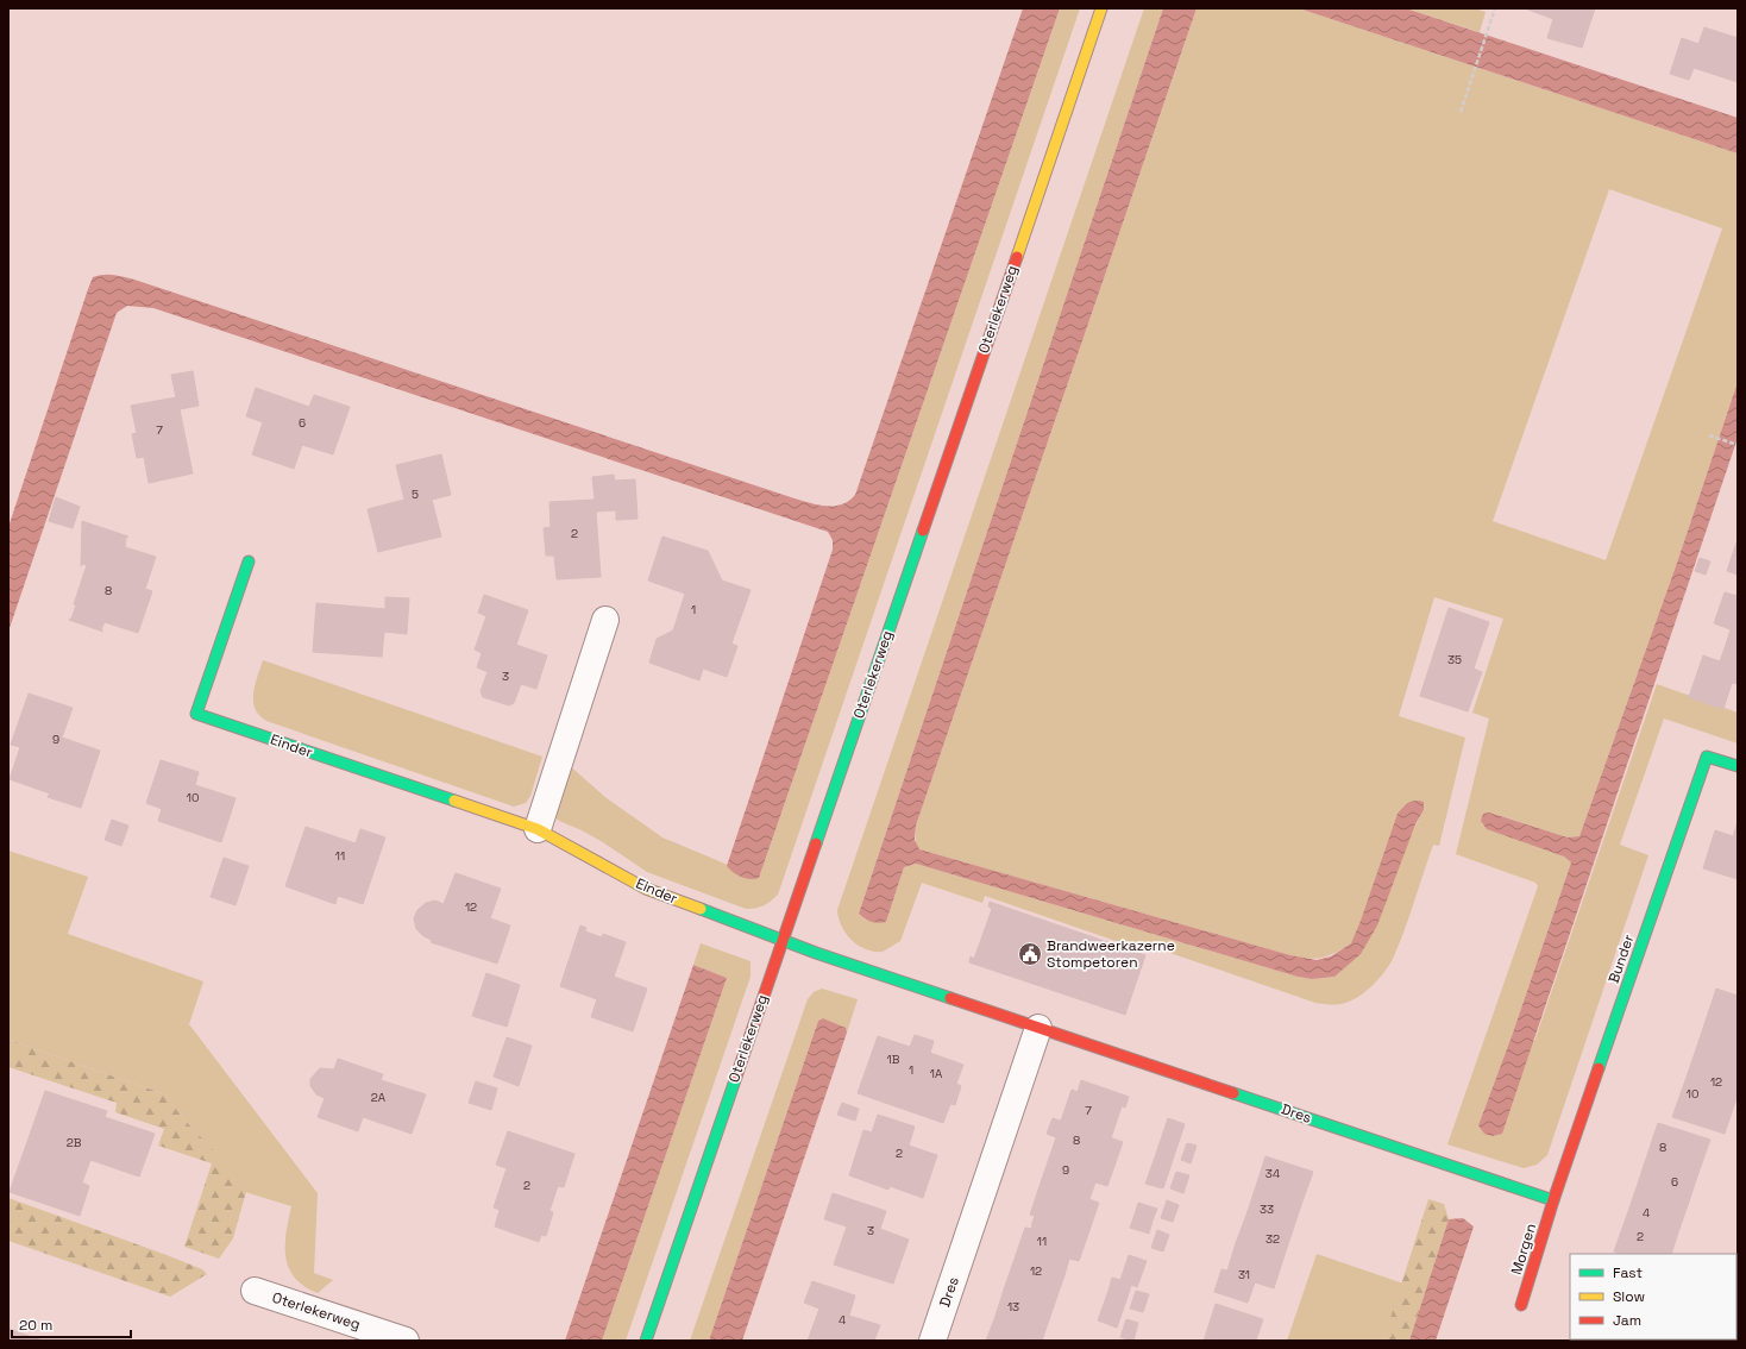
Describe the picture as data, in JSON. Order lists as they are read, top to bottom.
{
  "streets": {
    "street": [
      "Oterlekerweg",
      "Einder",
      "Bunder",
      "Dres",
      "Morgen"
    ]
  },
  "crossings": [
    ["Oterlekerweg", "Einder"],
    ["Oterlekerweg", "Dres"],
    ["Einder", "Dres"],
    ["Bunder", "Dres"],
    ["Bunder", "Morgen"],
    ["Dres", "Morgen"]
  ],
  "places": {
    "public building": ["Brandweerkazerne Stompetoren"]
  },
  "house_numbers": [
    "6",
    "7",
    "5",
    "2",
    "8",
    "1",
    "35",
    "3",
    "9",
    "10",
    "11",
    "12",
    "1B",
    "1",
    "1A",
    "12",
    "10",
    "2A",
    "7",
    "8",
    "2B",
    "8",
    "2",
    "9",
    "34",
    "6",
    "2",
    "33",
    "4",
    "3",
    "2",
    "32",
    "11",
    "12",
    "31",
    "13",
    "4"
  ],
  "legend": ["Fast", "Slow", "Jam"],
  "scale_bar": "20 m"
}
